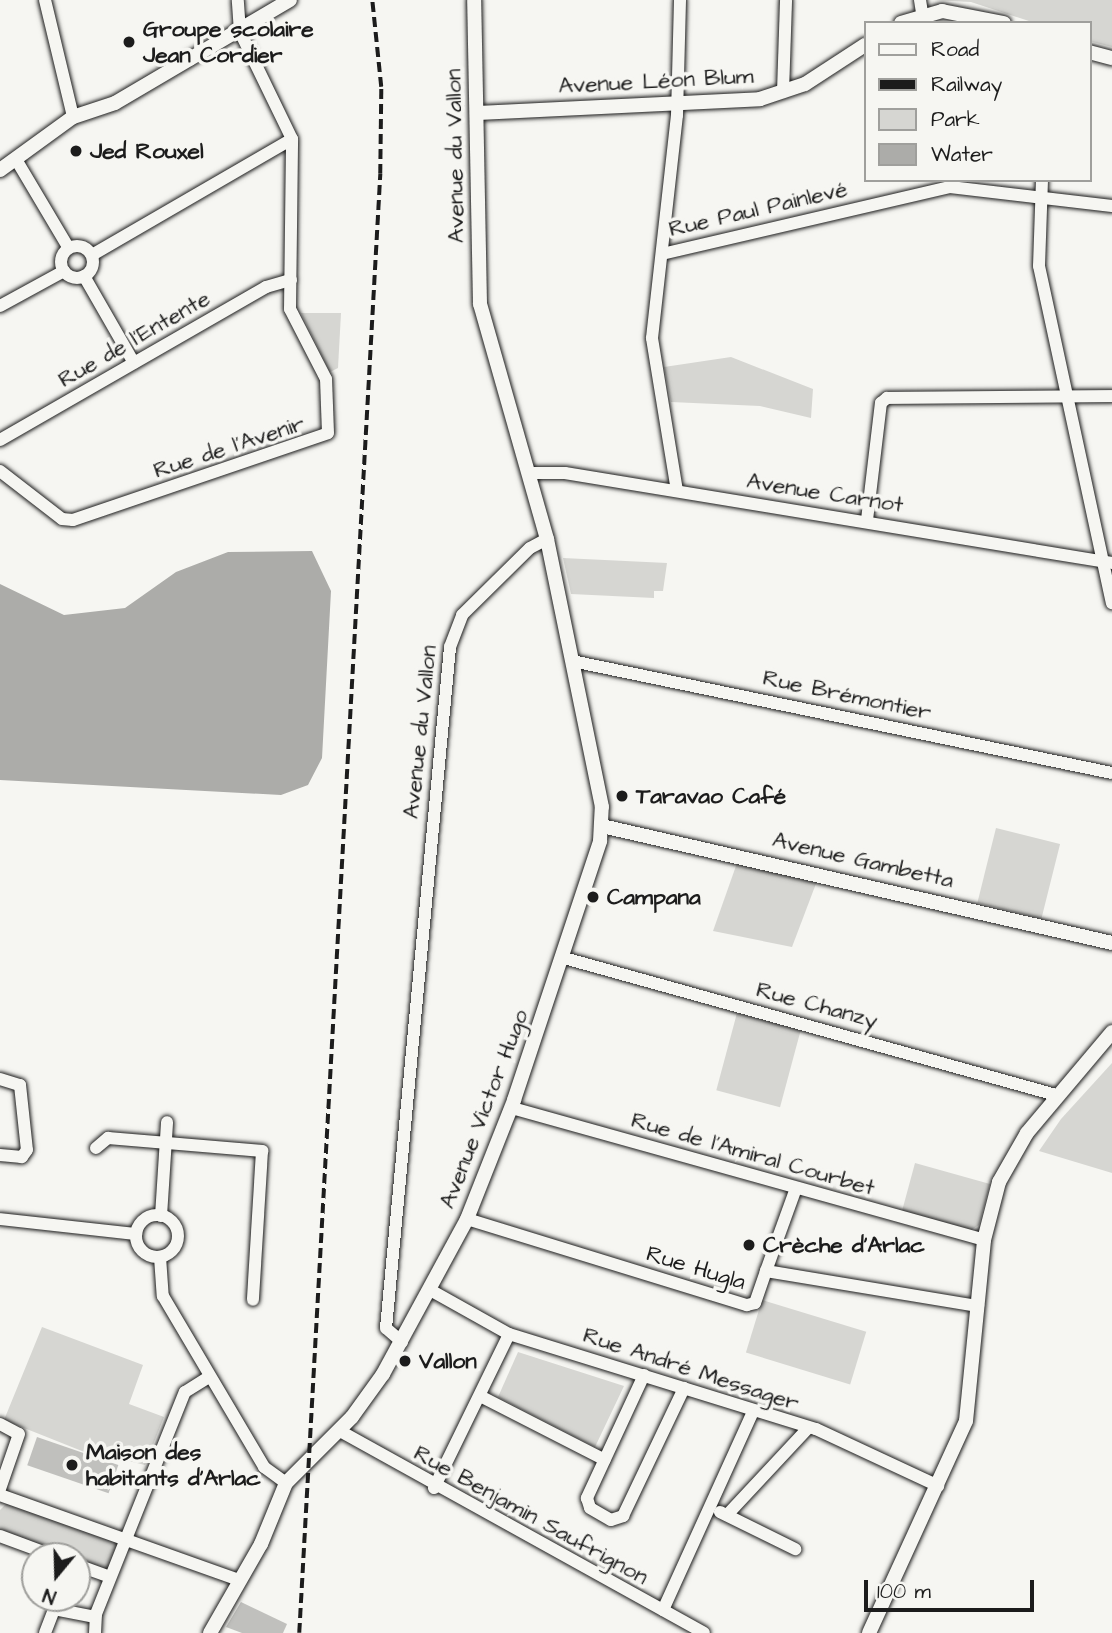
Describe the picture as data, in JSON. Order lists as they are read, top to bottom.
{
  "streets": {
    "street": [
      "Avenue Léon Blum",
      "Avenue du Vallon",
      "Rue Paul Painlevé",
      "Rue de l'Entente",
      "Rue de l'Avenir",
      "Avenue Carnot",
      "Rue Brémontier",
      "Avenue Gambetta",
      "Rue Chanzy",
      "Avenue Victor Hugo",
      "Rue de l'Amiral Courbet",
      "Rue Hugla",
      "Rue André Messager",
      "Rue Benjamin Saufrignon"
    ]
  },
  "crossings": [
    ["Avenue Léon Blum", "Avenue du Vallon"],
    ["Avenue du Vallon", "Avenue Carnot"],
    ["Avenue du Vallon", "Avenue Victor Hugo"],
    ["Rue de l'Entente", "Rue de l'Avenir"],
    ["Rue Brémontier", "Avenue Victor Hugo"],
    ["Avenue Gambetta", "Avenue Victor Hugo"],
    ["Rue Chanzy", "Avenue Victor Hugo"],
    ["Avenue Victor Hugo", "Rue de l'Amiral Courbet"],
    ["Avenue Victor Hugo", "Rue Hugla"],
    ["Avenue Victor Hugo", "Rue André Messager"],
    ["Avenue Victor Hugo", "Rue Benjamin Saufrignon"]
  ],
  "places": [
    "Groupe scolaire Jean Cordier",
    "Jed Rouxel",
    "Taravao Café",
    "Campana",
    "Crèche d'Arlac",
    "Vallon",
    "Maison des habitants d'Arlac"
  ],
  "legend": [
    "Road",
    "Railway",
    "Park",
    "Water"
  ],
  "scale_bar": "100 m",
  "north": "bottom"
}
